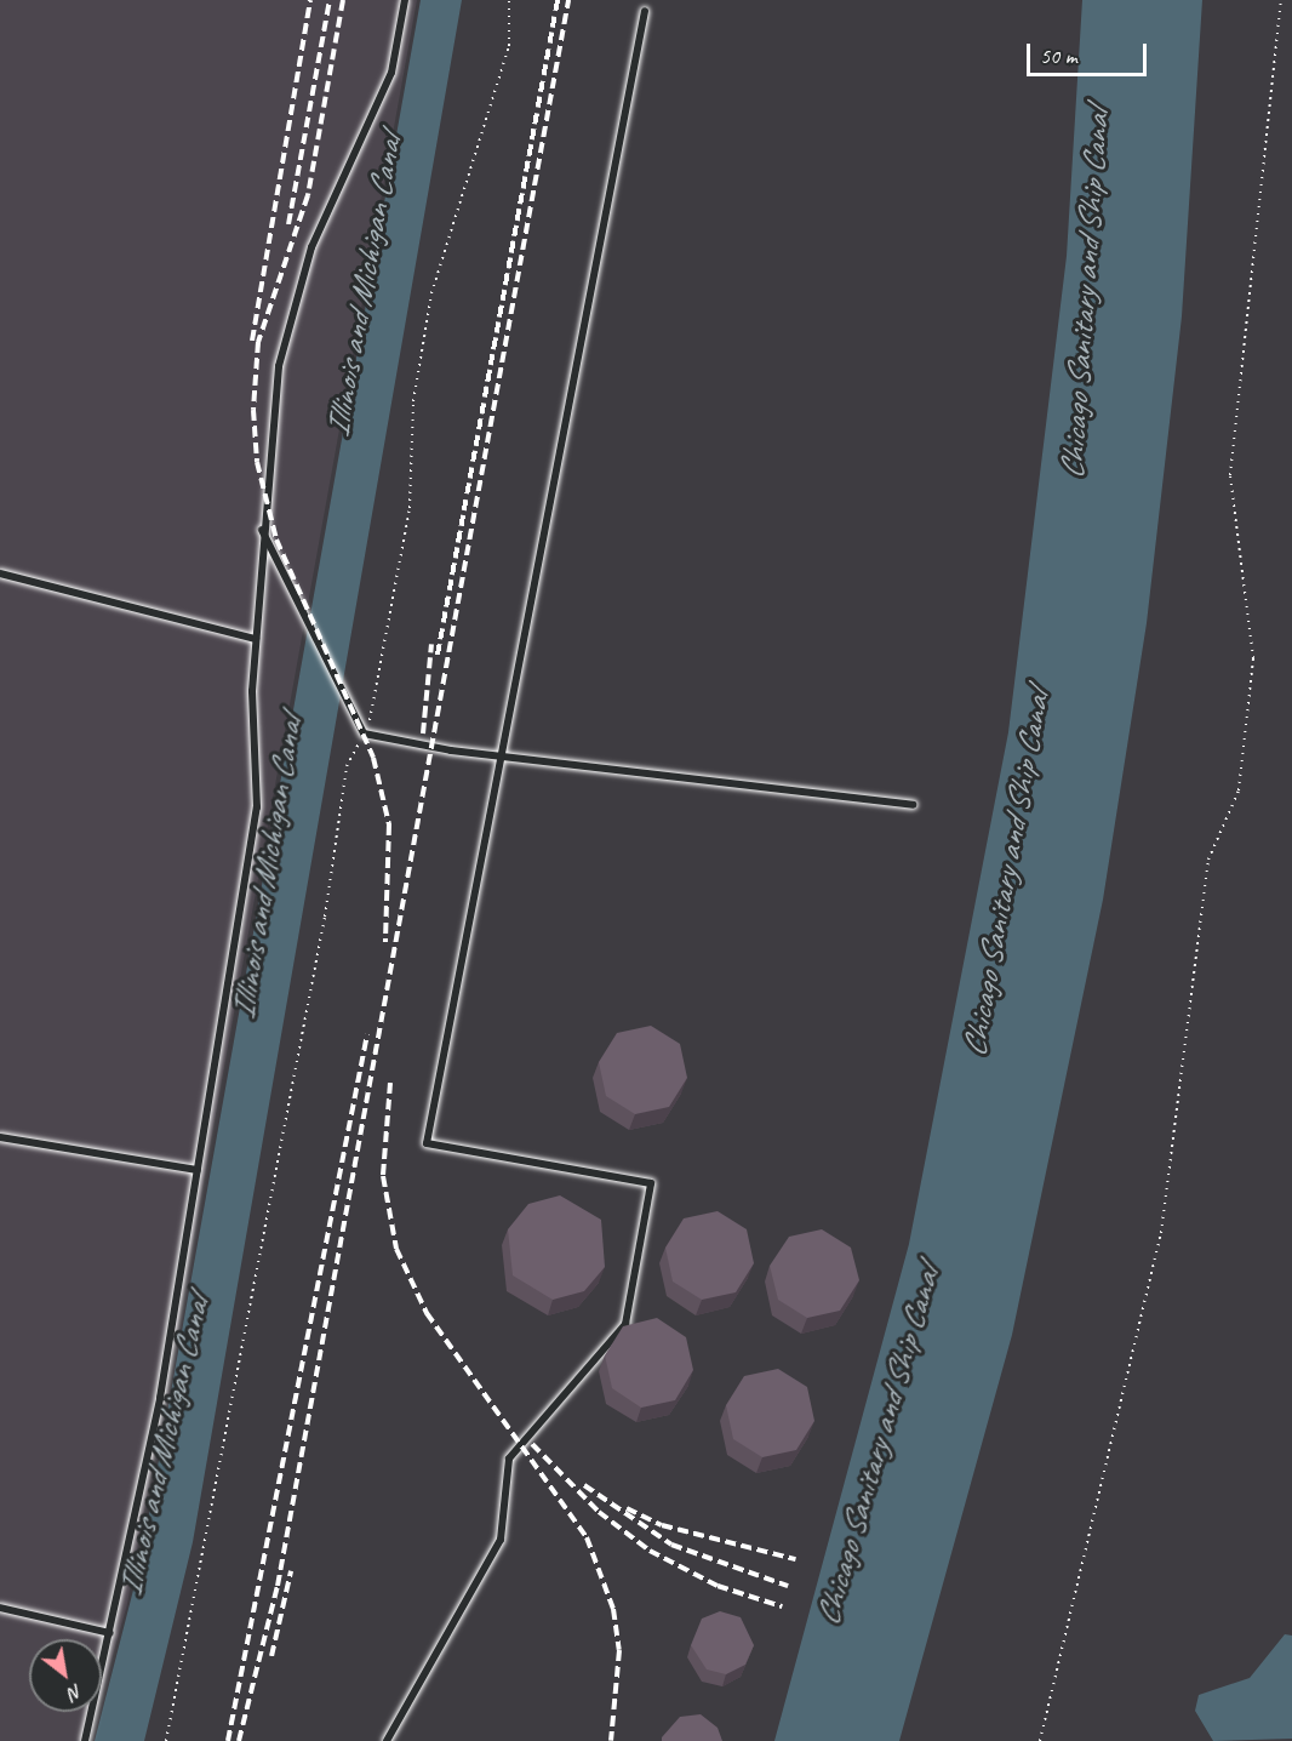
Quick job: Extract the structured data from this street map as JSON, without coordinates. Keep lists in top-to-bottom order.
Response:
{
  "water": ["Illinois and Michigan Canal", "Chicago Sanitary and Ship Canal"],
  "scale_bar": "50 m",
  "north": "bottom right"
}
